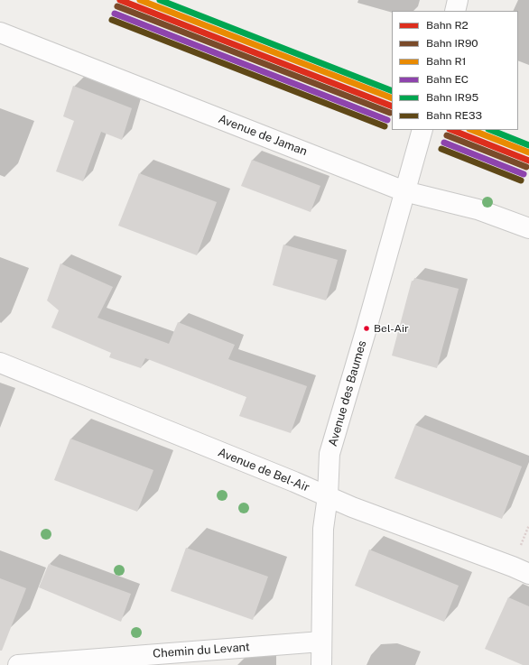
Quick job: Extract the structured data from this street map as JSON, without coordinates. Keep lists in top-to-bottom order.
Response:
{
  "streets": {
    "street": [
      "Avenue de Jaman",
      "Avenue des Baumes",
      "Avenue de Bel-Air",
      "Chemin du Levant"
    ]
  },
  "crossings": [
    ["Avenue de Jaman", "Avenue des Baumes"],
    ["Avenue des Baumes", "Avenue de Bel-Air"],
    ["Avenue des Baumes", "Chemin du Levant"]
  ],
  "places": ["Bel-Air"],
  "lines": [
    "rail line R2",
    "rail line R1",
    "rail line IR95",
    "rail line IR90",
    "rail line EC",
    "rail line RE33"
  ],
  "legend": [
    "Bahn R2",
    "Bahn IR90",
    "Bahn R1",
    "Bahn EC",
    "Bahn IR95",
    "Bahn RE33"
  ]
}
